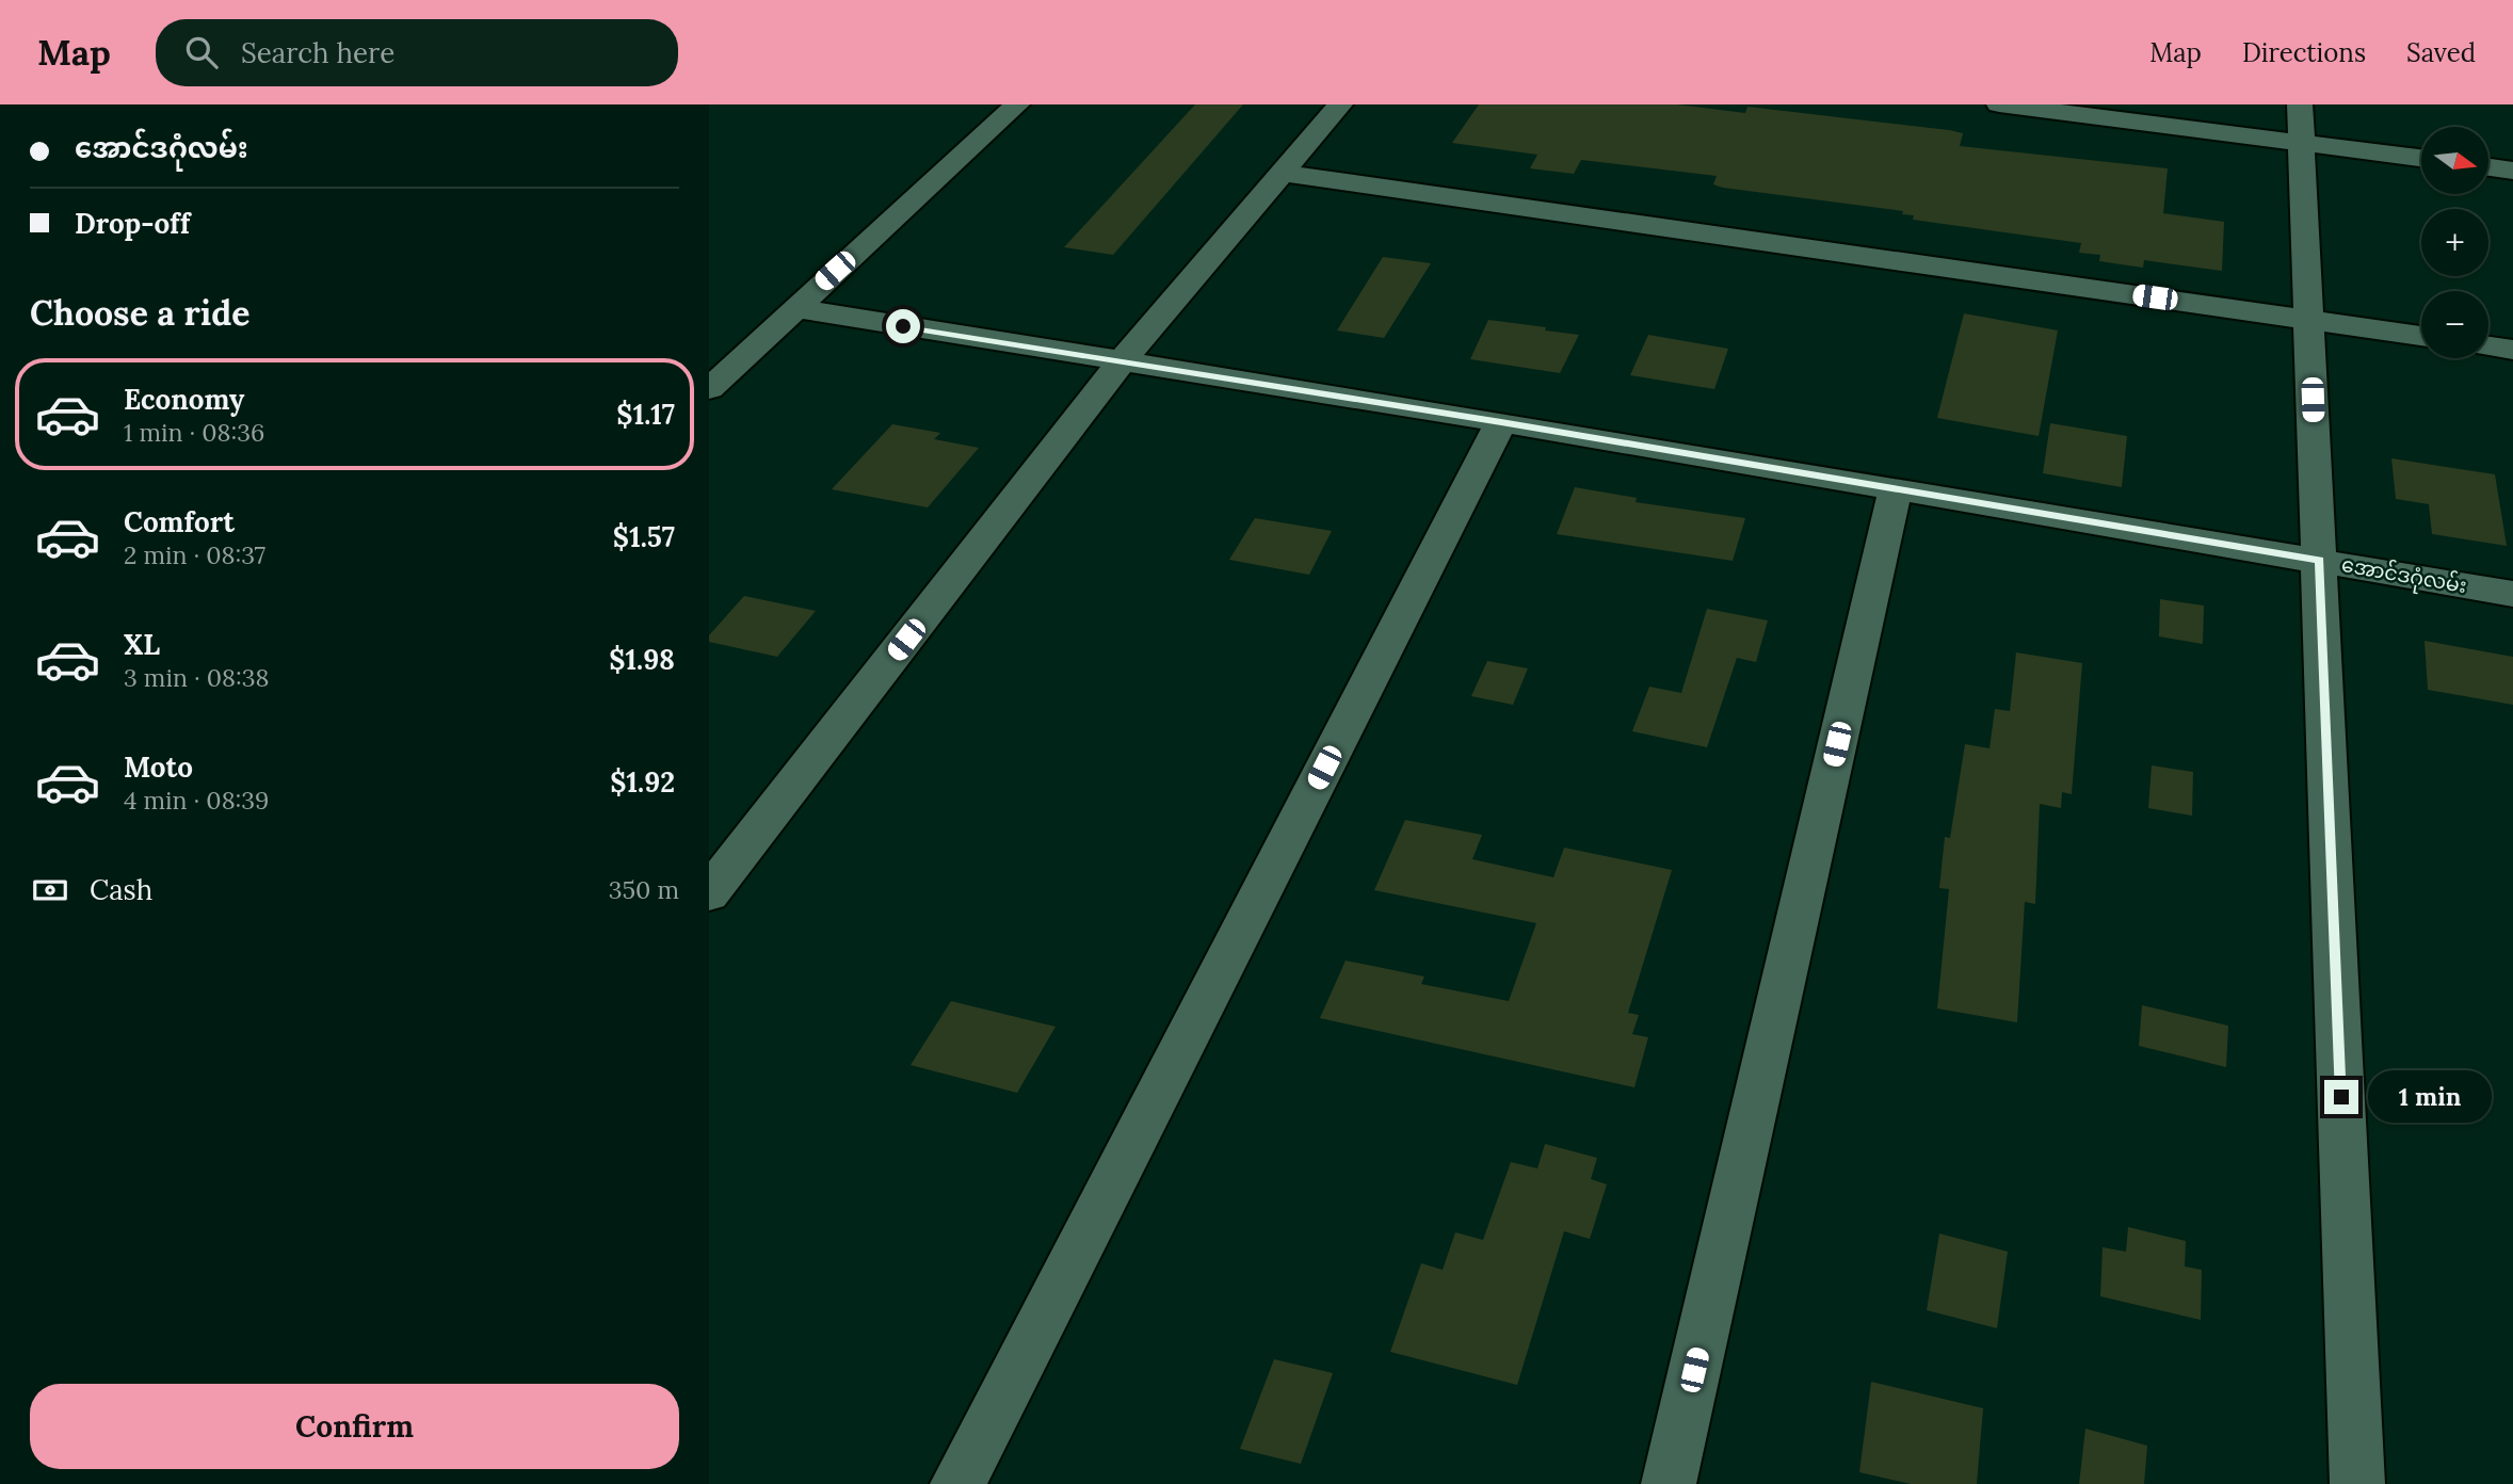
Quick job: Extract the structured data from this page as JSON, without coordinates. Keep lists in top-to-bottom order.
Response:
{
  "streets": {
    "street": ["အောင်ဒဂုံလမ်း"]
  },
  "north": "right",
  "page": {
    "header": "Map",
    "search": "Search here",
    "nav": ["Map", "Directions", "Saved"],
    "banner": ["အောင်ဒဂုံလမ်း", "Drop-off"],
    "map_buttons": ["+", "−"],
    "heading": "Choose a ride",
    "list": [
      {
        "name": "Economy",
        "note": "1 min · 08:36",
        "value": "$1.17"
      },
      {
        "name": "Comfort",
        "note": "2 min · 08:37",
        "value": "$1.57"
      },
      {
        "name": "XL",
        "note": "3 min · 08:38",
        "value": "$1.98"
      },
      {
        "name": "Moto",
        "note": "4 min · 08:39",
        "value": "$1.92"
      }
    ],
    "pay": ["Cash", "350 m"],
    "bubble": "1 min",
    "buttons": "Confirm"
  }
}
